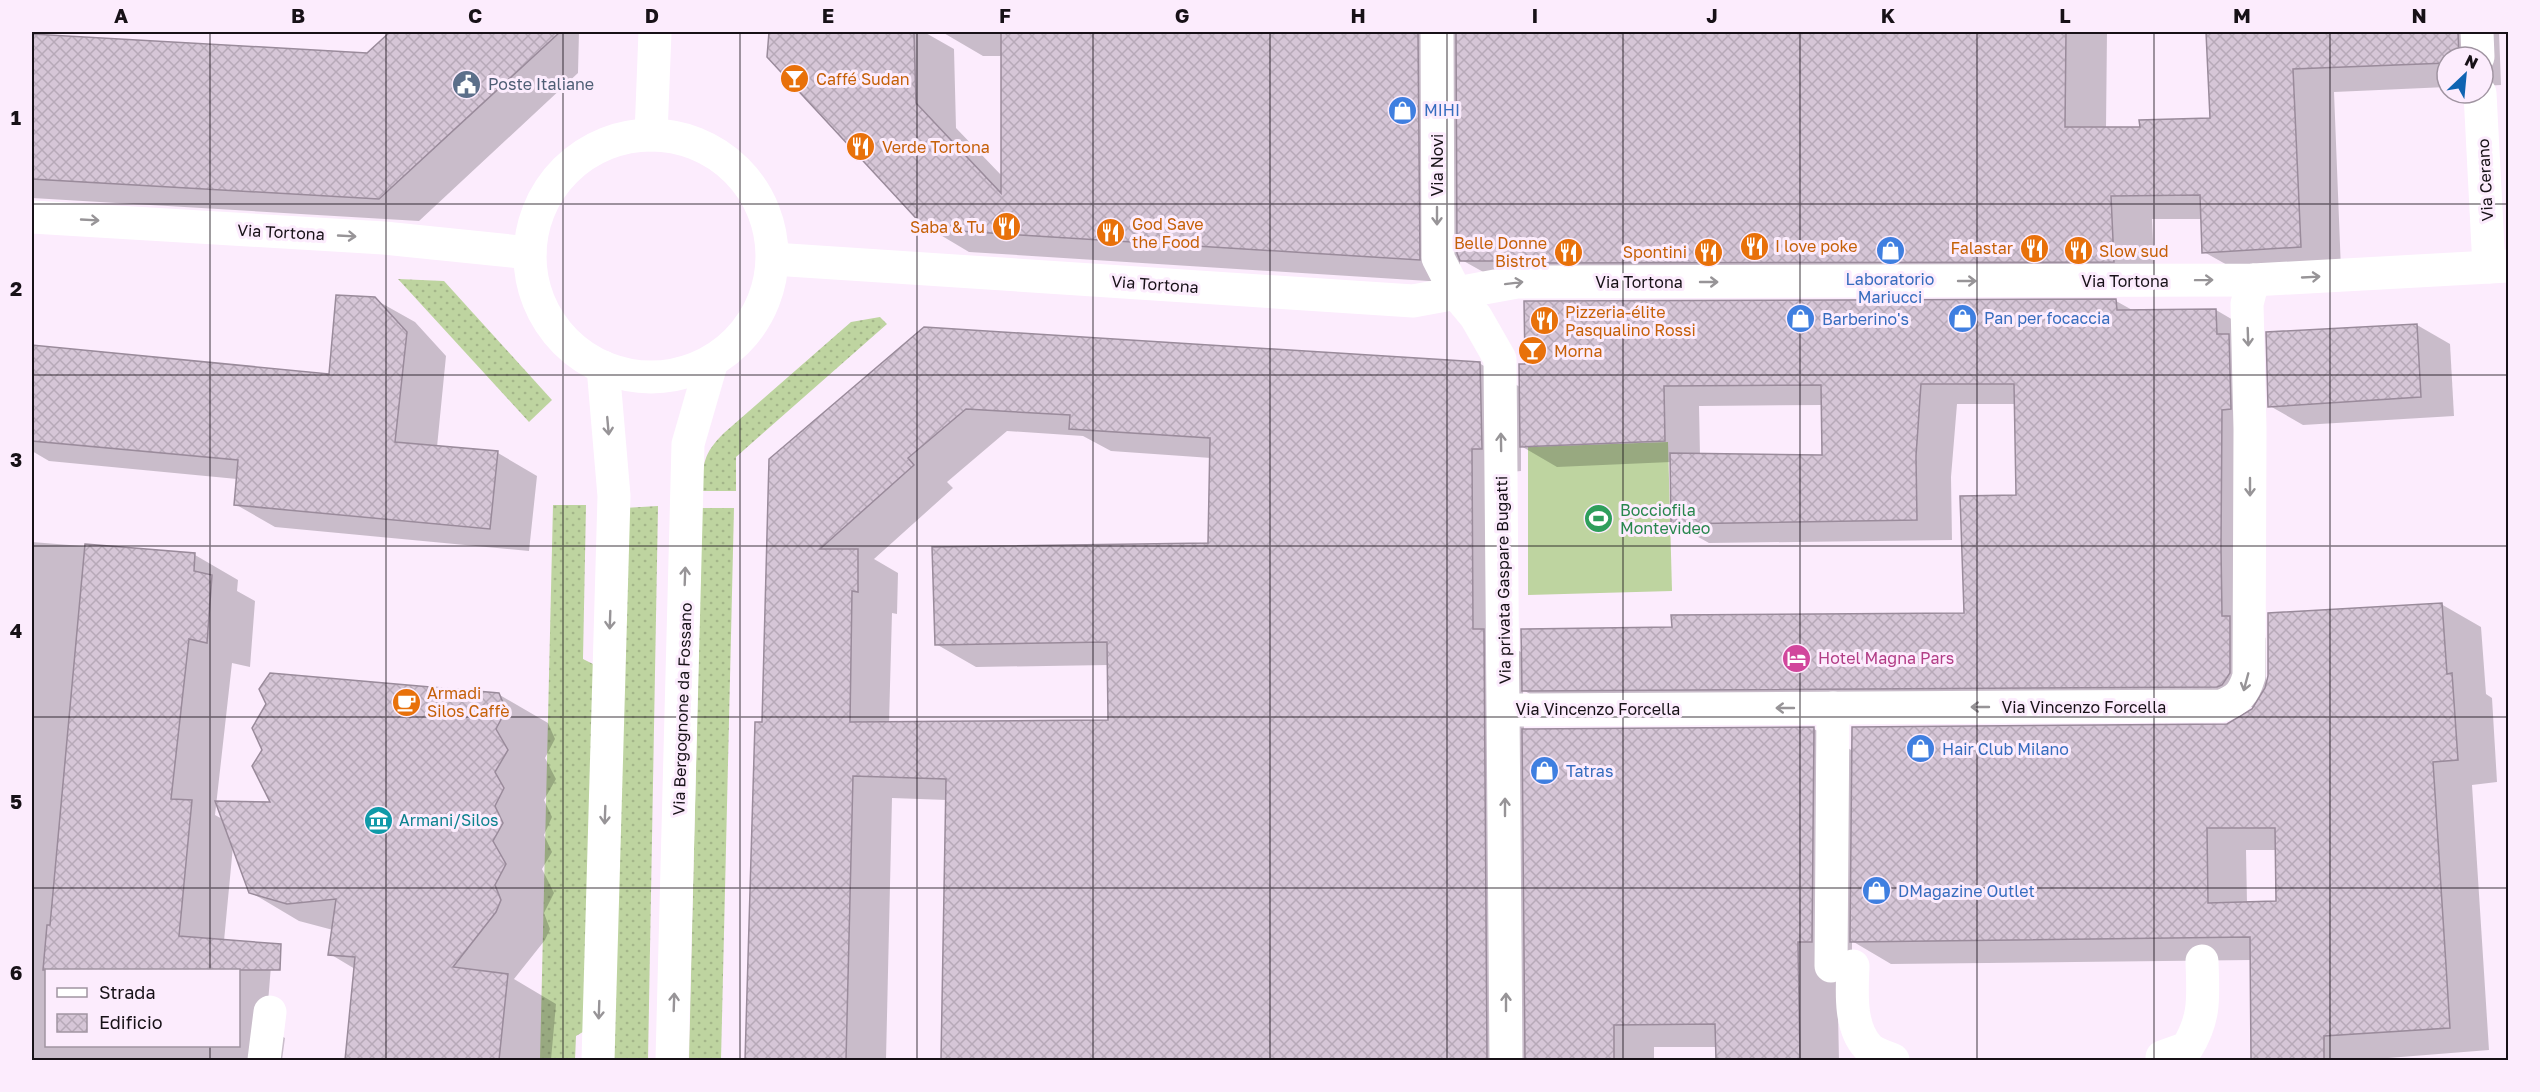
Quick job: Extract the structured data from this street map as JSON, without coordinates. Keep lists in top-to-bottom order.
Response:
{
  "streets": {
    "street": [
      "Via Novi",
      "Via Cerano",
      "Via Tortona",
      "Via privata Gaspare Bugatti",
      "Via Vincenzo Forcella",
      "Via Bergognone da Fossano"
    ]
  },
  "crossings": [
    ["Via Novi", "Via Tortona"],
    ["Via Novi", "Via privata Gaspare Bugatti"],
    ["Via Cerano", "Via Tortona"],
    ["Via Tortona", "Via privata Gaspare Bugatti"],
    ["Via Tortona", "Via Vincenzo Forcella"],
    ["Via privata Gaspare Bugatti", "Via Vincenzo Forcella"]
  ],
  "one_way": ["Via Novi", "Via Tortona", "Via privata Gaspare Bugatti"],
  "places": {
    "bar": ["Caffé Sudan", "Morna"],
    "public building": ["Poste Italiane"],
    "shop": [
      "MIHI",
      "Laboratorio Mariucci",
      "Pan per focaccia",
      "Barberino's",
      "Hair Club Milano",
      "Tatras",
      "DMagazine Outlet"
    ],
    "restaurant": [
      "Verde Tortona",
      "Saba & Tu",
      "God Save the Food",
      "I love poke",
      "Falastar",
      "Slow sud",
      "Belle Donne Bistrot",
      "Spontini",
      "Pizzeria-élite Pasqualino Rossi"
    ],
    "sports": ["Bocciofila Montevideo"],
    "hotel": ["Hotel Magna Pars"],
    "cafe": ["Armadi Silos Caffè"],
    "museum": ["Armani/Silos"]
  },
  "legend": ["Strada", "Edificio"],
  "north": "top right",
  "grid": {
    "columns": [
      "A",
      "B",
      "C",
      "D",
      "E",
      "F",
      "G",
      "H",
      "I",
      "J",
      "K",
      "L",
      "M",
      "N"
    ],
    "rows": [
      "1",
      "2",
      "3",
      "4",
      "5",
      "6"
    ]
  }
}
